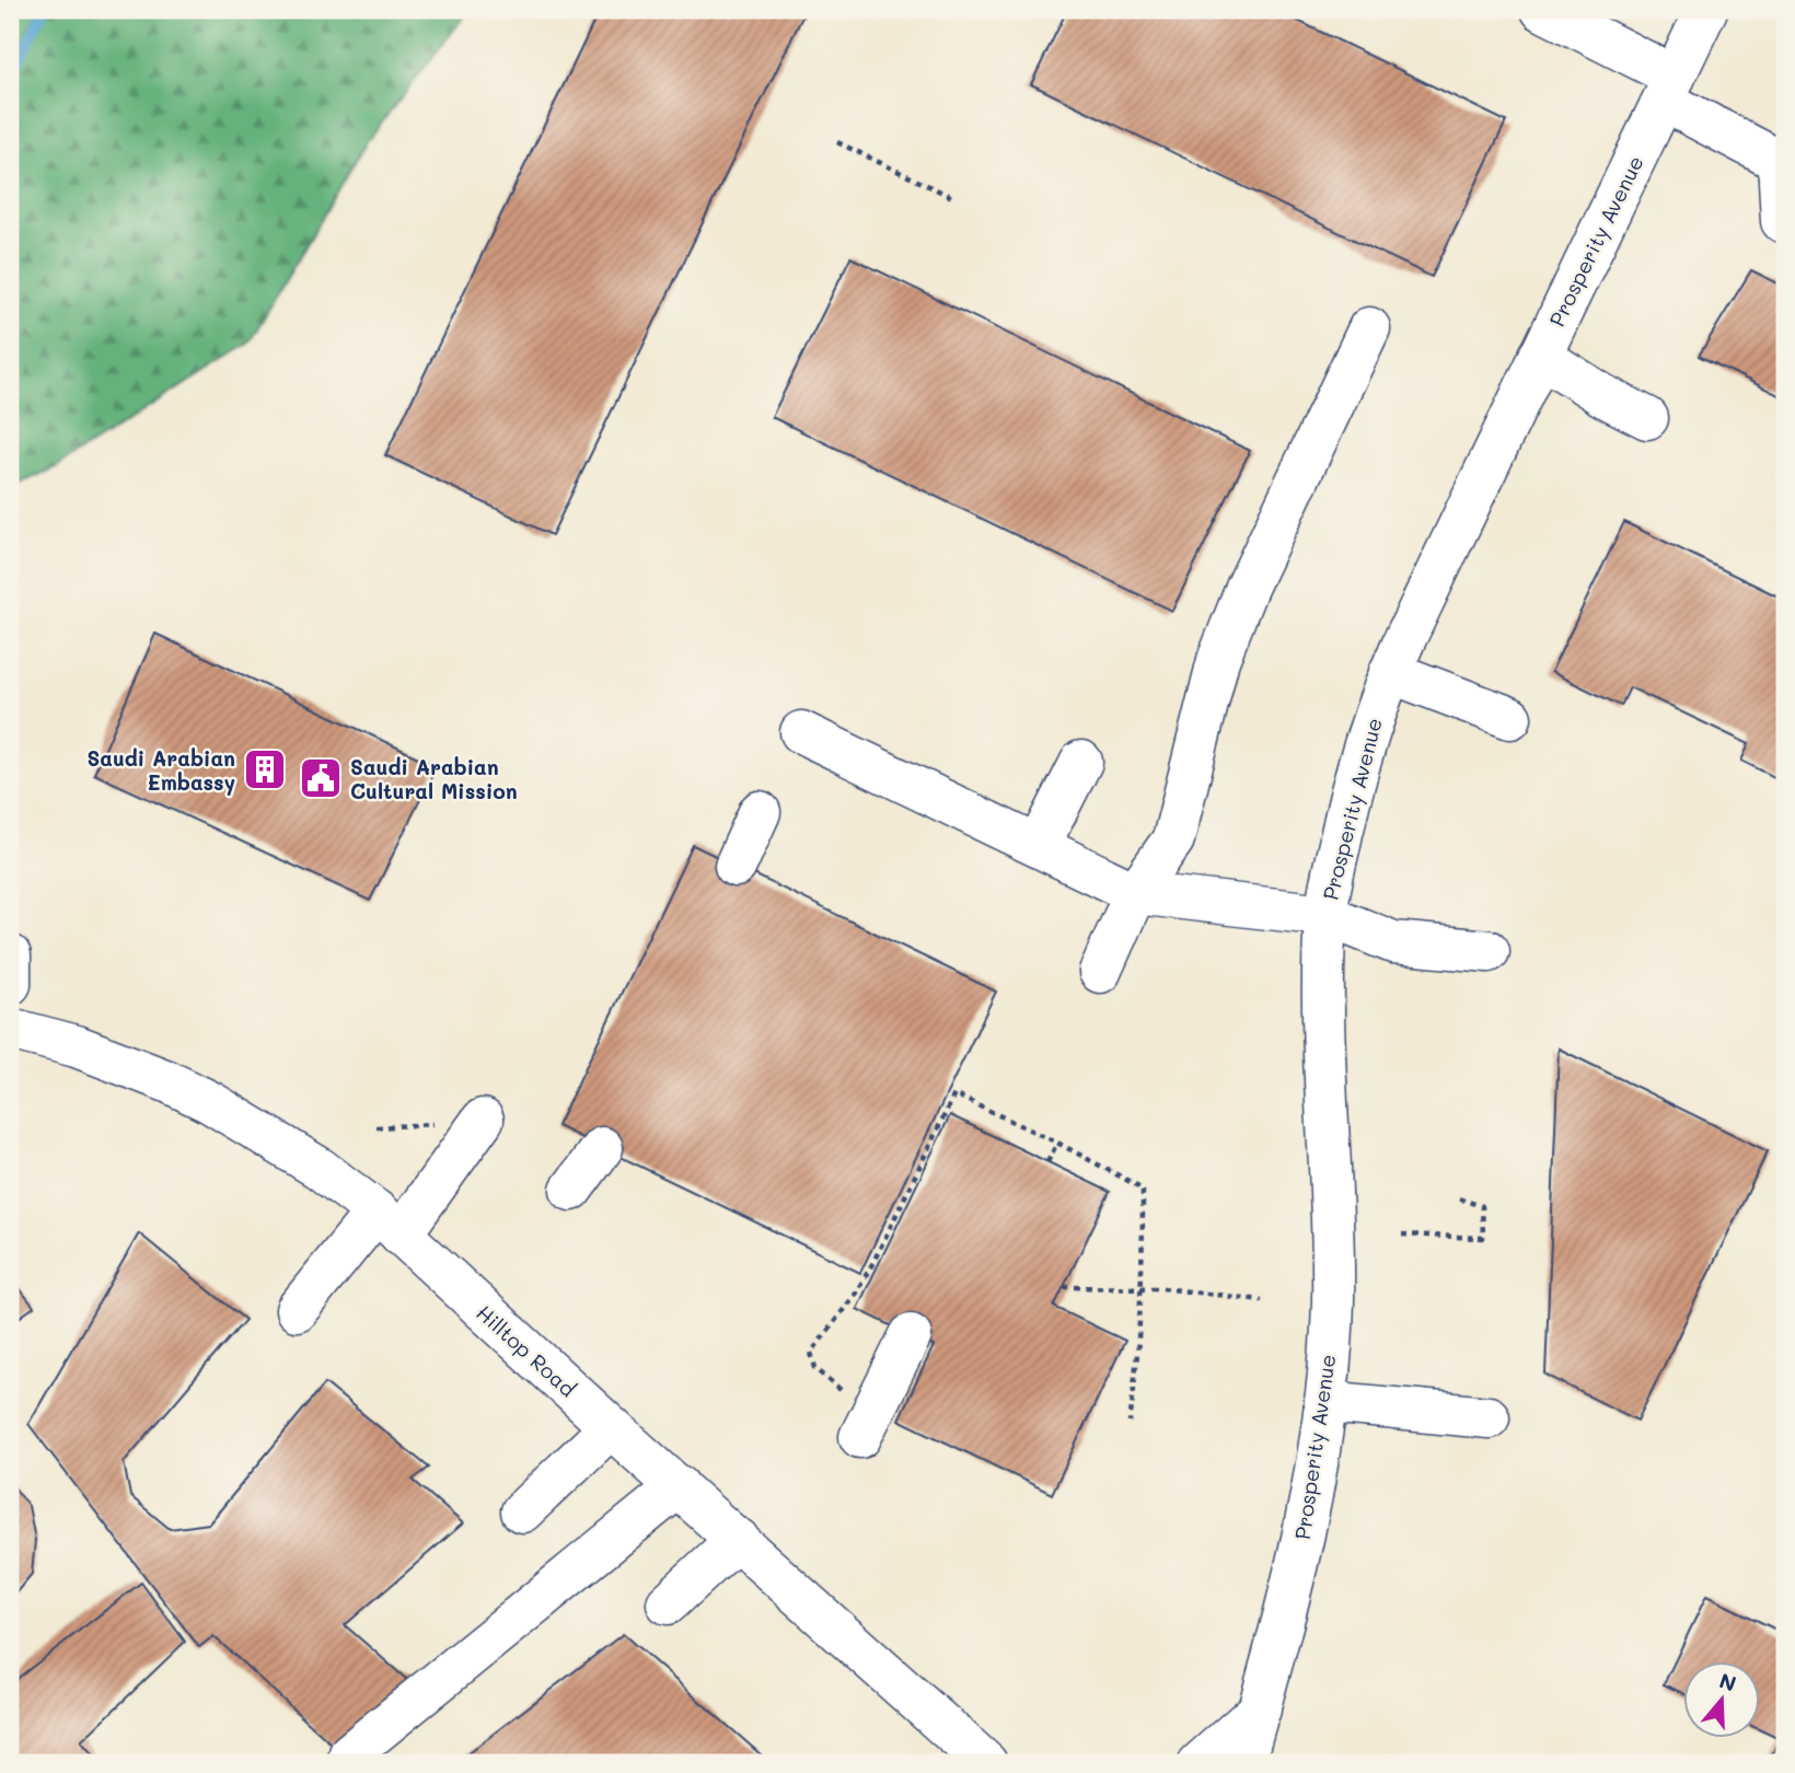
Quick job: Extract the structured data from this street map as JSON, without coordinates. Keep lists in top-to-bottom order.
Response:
{
  "streets": {
    "main road": ["Prosperity Avenue", "Hilltop Road"]
  },
  "places": {
    "building": ["Saudi Arabian Embassy"],
    "public building": ["Saudi Arabian Cultural Mission"]
  },
  "north": "top"
}
